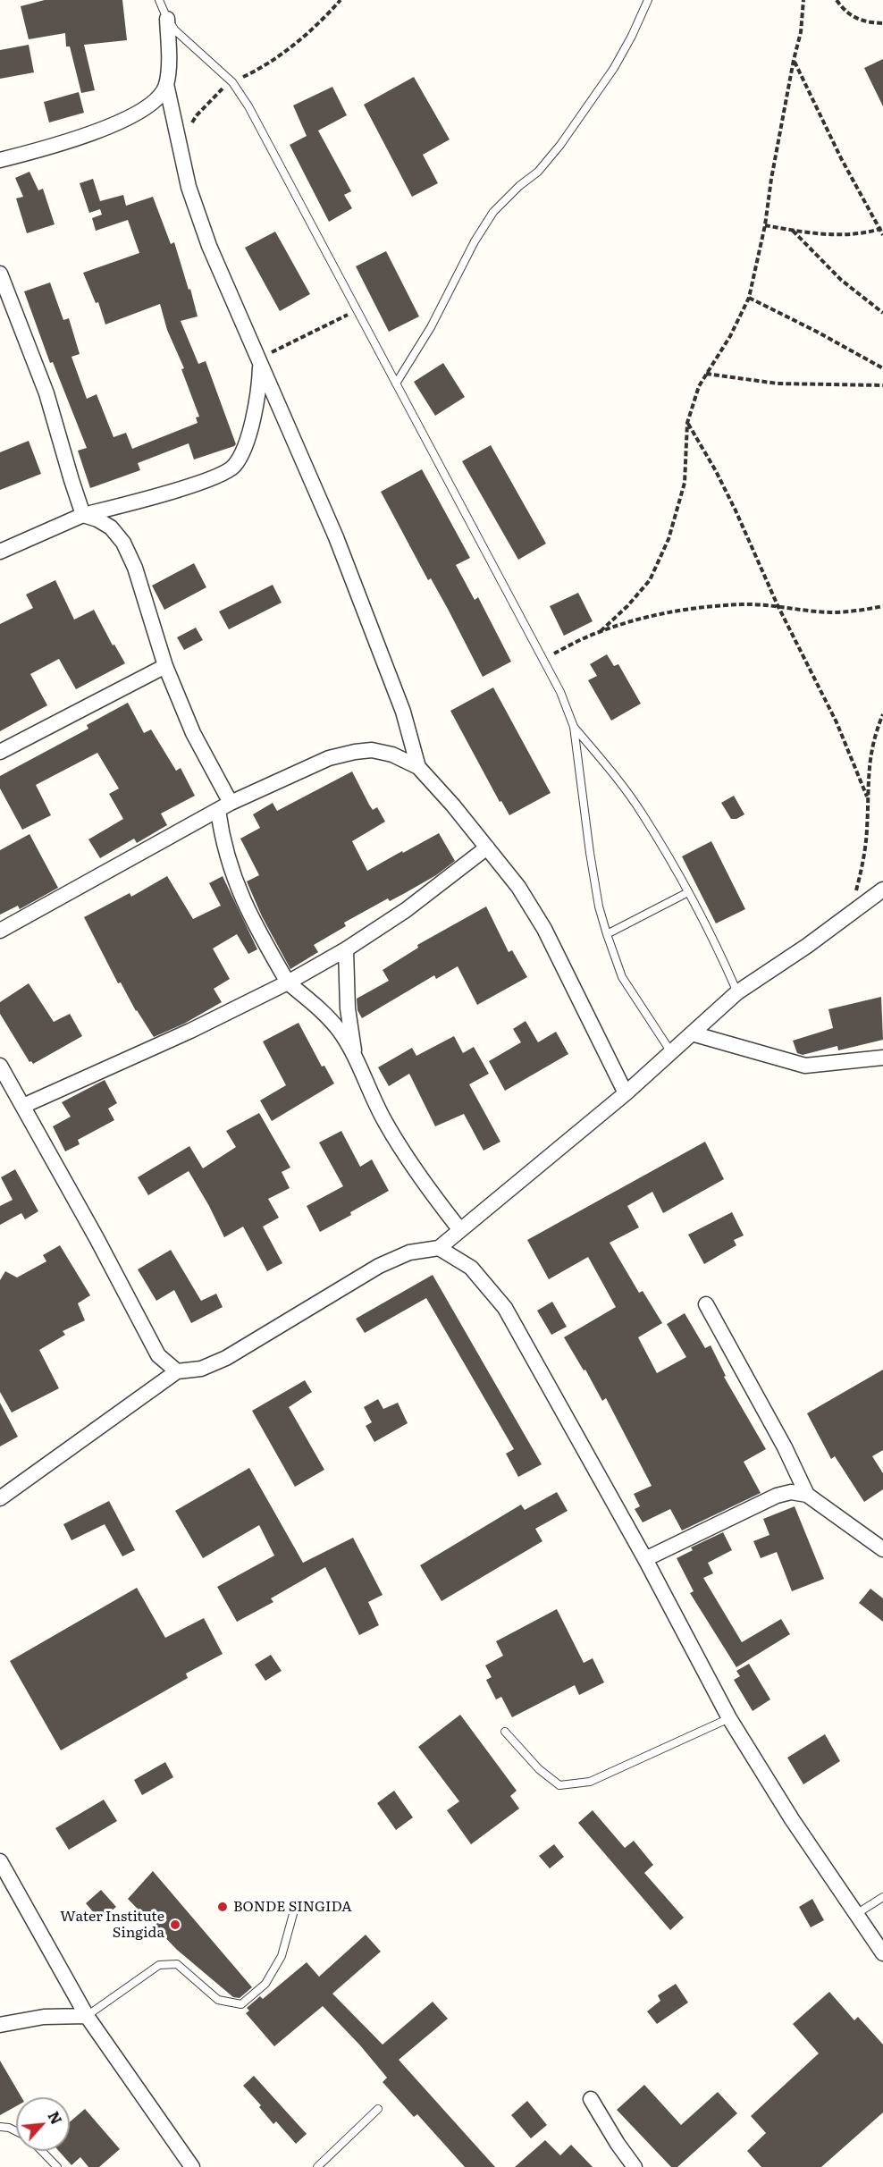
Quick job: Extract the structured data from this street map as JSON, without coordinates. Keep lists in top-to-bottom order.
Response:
{
  "places": ["BONDE SINGIDA", "Water Institute Singida"],
  "north": "top right"
}
